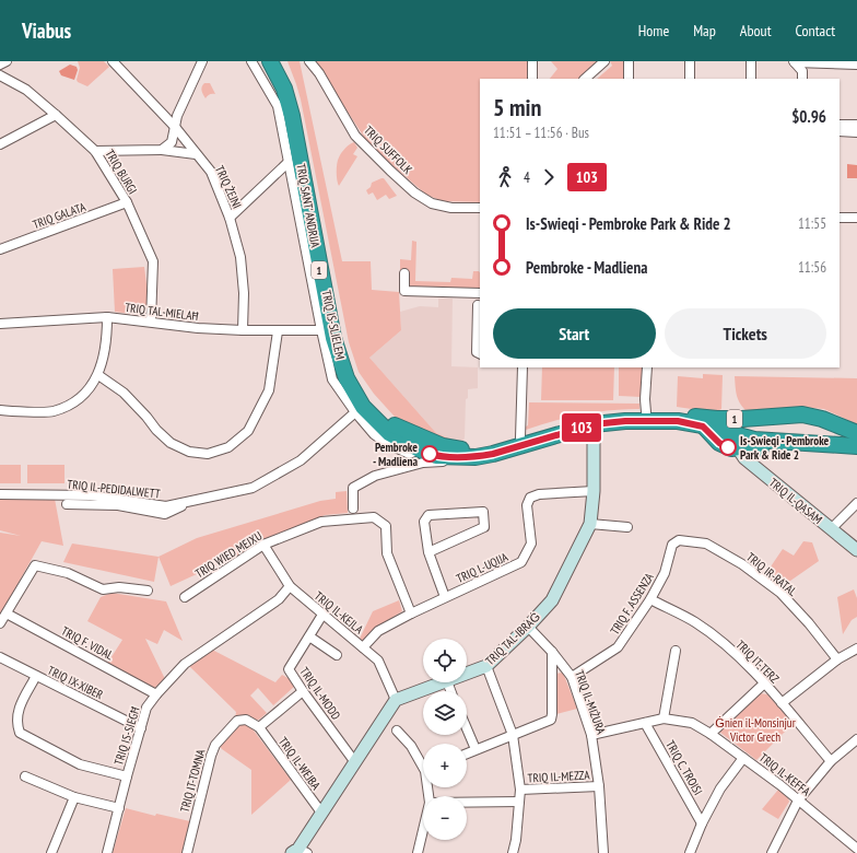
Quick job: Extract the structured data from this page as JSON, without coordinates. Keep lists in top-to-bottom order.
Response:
{
  "streets": {
    "highway": ["TRIQ SANT' ANDRIJA", "1"],
    "main road": ["TRIQ IL-QASAM", "TRIQ TAL-IBRAĠ"],
    "street": [
      "TRIQ SUFFOLK",
      "TRIQ BURGI",
      "TRIQ ŻEJNI",
      "TRIQ GALATA",
      "TRIQ TAL-MIELAĦ",
      "TRIQ IS-SLIELEM",
      "TRIQ IL-PEDIDALWETT",
      "TRIQ WIED MEJXU",
      "TRIQ L-UQIJA",
      "TRIQ IR-RATAL",
      "TRIQ F. ASSENZA",
      "TRIQ IL-KEJLA",
      "TRIQ F. VIDAL",
      "TRIQ IT-TERZ",
      "TRIQ IX-XIBER",
      "TRIQ IL-MODD",
      "TRIQ IL-MIŻURA",
      "TRIQ IS-SIEGĦ",
      "TRIQ IL-WEJBA",
      "TRIQ C. TROISI",
      "TRIQ IL-KEFFA",
      "TRIQ IL-MEZZA",
      "TRIQ IT-TOMNA"
    ]
  },
  "crossings": [
    ["TRIQ BURGI", "TRIQ GALATA"],
    ["TRIQ BURGI", "TRIQ TAL-MIELAĦ"],
    ["TRIQ ŻEJNI", "TRIQ TAL-MIELAĦ"],
    ["TRIQ SANT' ANDRIJA", "1"],
    ["TRIQ SANT' ANDRIJA", "TRIQ IS-SLIELEM"],
    ["TRIQ SANT' ANDRIJA", "TRIQ TAL-IBRAĠ"],
    ["TRIQ TAL-MIELAĦ", "TRIQ IS-SLIELEM"],
    ["TRIQ IS-SLIELEM", "TRIQ IL-PEDIDALWETT"],
    ["TRIQ WIED MEJXU", "TRIQ L-UQIJA"],
    ["TRIQ WIED MEJXU", "TRIQ IL-KEJLA"],
    ["TRIQ L-UQIJA", "TRIQ IL-KEJLA"],
    ["TRIQ L-UQIJA", "TRIQ TAL-IBRAĠ"],
    ["TRIQ IR-RATAL", "TRIQ F. ASSENZA"],
    ["TRIQ F. ASSENZA", "TRIQ IT-TERZ"],
    ["TRIQ F. ASSENZA", "TRIQ IL-MIŻURA"],
    ["TRIQ IL-KEJLA", "TRIQ TAL-IBRAĠ"],
    ["TRIQ IL-KEJLA", "TRIQ IL-MODD"],
    ["TRIQ IL-KEJLA", "TRIQ IS-SIEGĦ"],
    ["TRIQ TAL-IBRAĠ", "TRIQ IL-MIŻURA"],
    ["TRIQ F. VIDAL", "TRIQ IS-SIEGĦ"],
    ["TRIQ IX-XIBER", "TRIQ IS-SIEGĦ"],
    ["TRIQ IL-MIŻURA", "TRIQ IL-KEFFA"],
    ["TRIQ IL-MIŻURA", "TRIQ IL-MEZZA"],
    ["TRIQ IL-WEJBA", "TRIQ IT-TOMNA"],
    ["TRIQ C. TROISI", "TRIQ IL-KEFFA"]
  ],
  "parks": ["Ġnien il-Monsinjur Victor Grech"],
  "places": ["Is-Swieqi - Pembroke Park & Ride 2", "Pembroke - Madliena"],
  "lines": ["bus line 103"],
  "page": {
    "header": "Viabus",
    "nav": [
      "Home",
      "Map",
      "About",
      "Contact"
    ],
    "on_map": "103",
    "heading": ["5 min", "11:51 – 11:56 · Bus", "$0.96"],
    "legs": ["4", "103"],
    "list": [
      {
        "name": "Is-Swieqi - Pembroke Park & Ride 2",
        "value": "11:55"
      },
      {
        "name": "Pembroke - Madliena",
        "value": "11:56"
      }
    ],
    "buttons": ["Start", "Tickets"],
    "map_buttons": ["+", "−"]
  }
}
